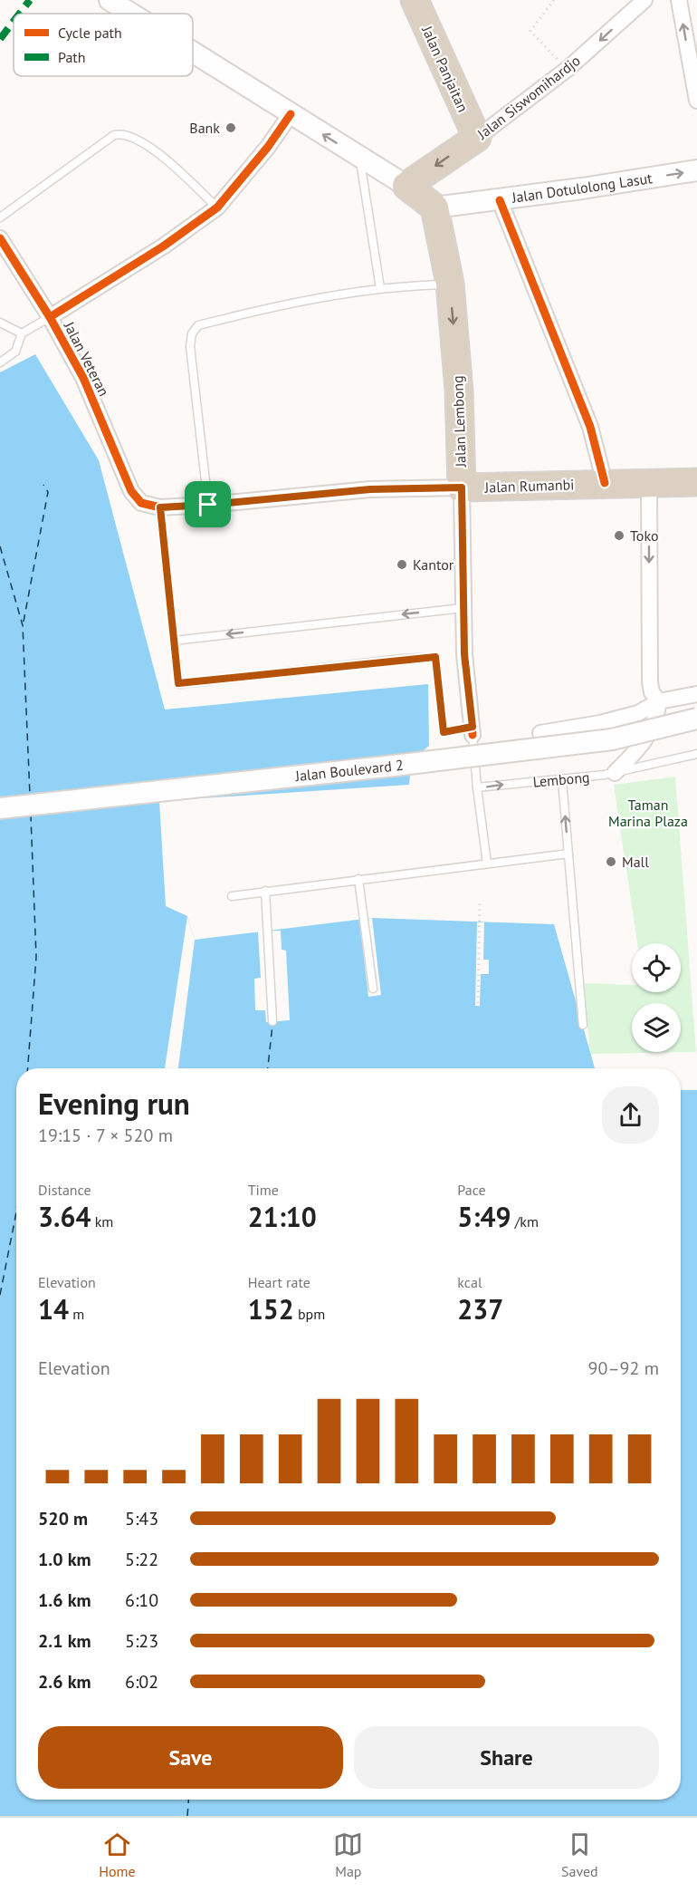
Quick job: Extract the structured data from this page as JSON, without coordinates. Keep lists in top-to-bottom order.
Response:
{
  "streets": {
    "highway": [
      "Jalan Panjaitan",
      "Jalan Siswomihardjo",
      "Jalan Lembong",
      "Jalan Rumanbi"
    ],
    "main road": ["Jalan Dotulolong Lasut", "Jalan Boulevard 2"],
    "street": ["Jalan Veteran"],
    "lane": ["Lembong"]
  },
  "crossings": [
    ["Jalan Panjaitan", "Jalan Siswomihardjo"],
    ["Jalan Dotulolong Lasut", "Jalan Lembong"],
    ["Jalan Veteran", "Jalan Rumanbi"],
    ["Jalan Lembong", "Jalan Rumanbi"]
  ],
  "one_way": [
    "Jalan Siswomihardjo",
    "Jalan Dotulolong Lasut",
    "Jalan Lembong",
    "Lembong"
  ],
  "parks": ["Taman Marina Plaza"],
  "places": [
    "Bank",
    "Toko",
    "Kantor",
    "Mall"
  ],
  "legend": ["Cycle path", "Path"],
  "page": {
    "heading": ["Evening run", "19:15 · 7 × 520 m"],
    "stats": [
      ["Distance", "3.64 km"],
      ["Time", "21:10"],
      ["Pace", "5:49 /km"],
      ["Elevation", "14 m"],
      ["Heart rate", "152 bpm"],
      ["kcal", "237"]
    ],
    "chart": ["Elevation", "90–92 m"],
    "list": [
      {
        "name": "520 m",
        "note": "5:43"
      },
      {
        "name": "1.0 km",
        "note": "5:22"
      },
      {
        "name": "1.6 km",
        "note": "6:10"
      },
      {
        "name": "2.1 km",
        "note": "5:23"
      },
      {
        "name": "2.6 km",
        "note": "6:02"
      }
    ],
    "buttons": ["Save", "Share"],
    "tabs": ["Home", "Map", "Saved"]
  }
}
